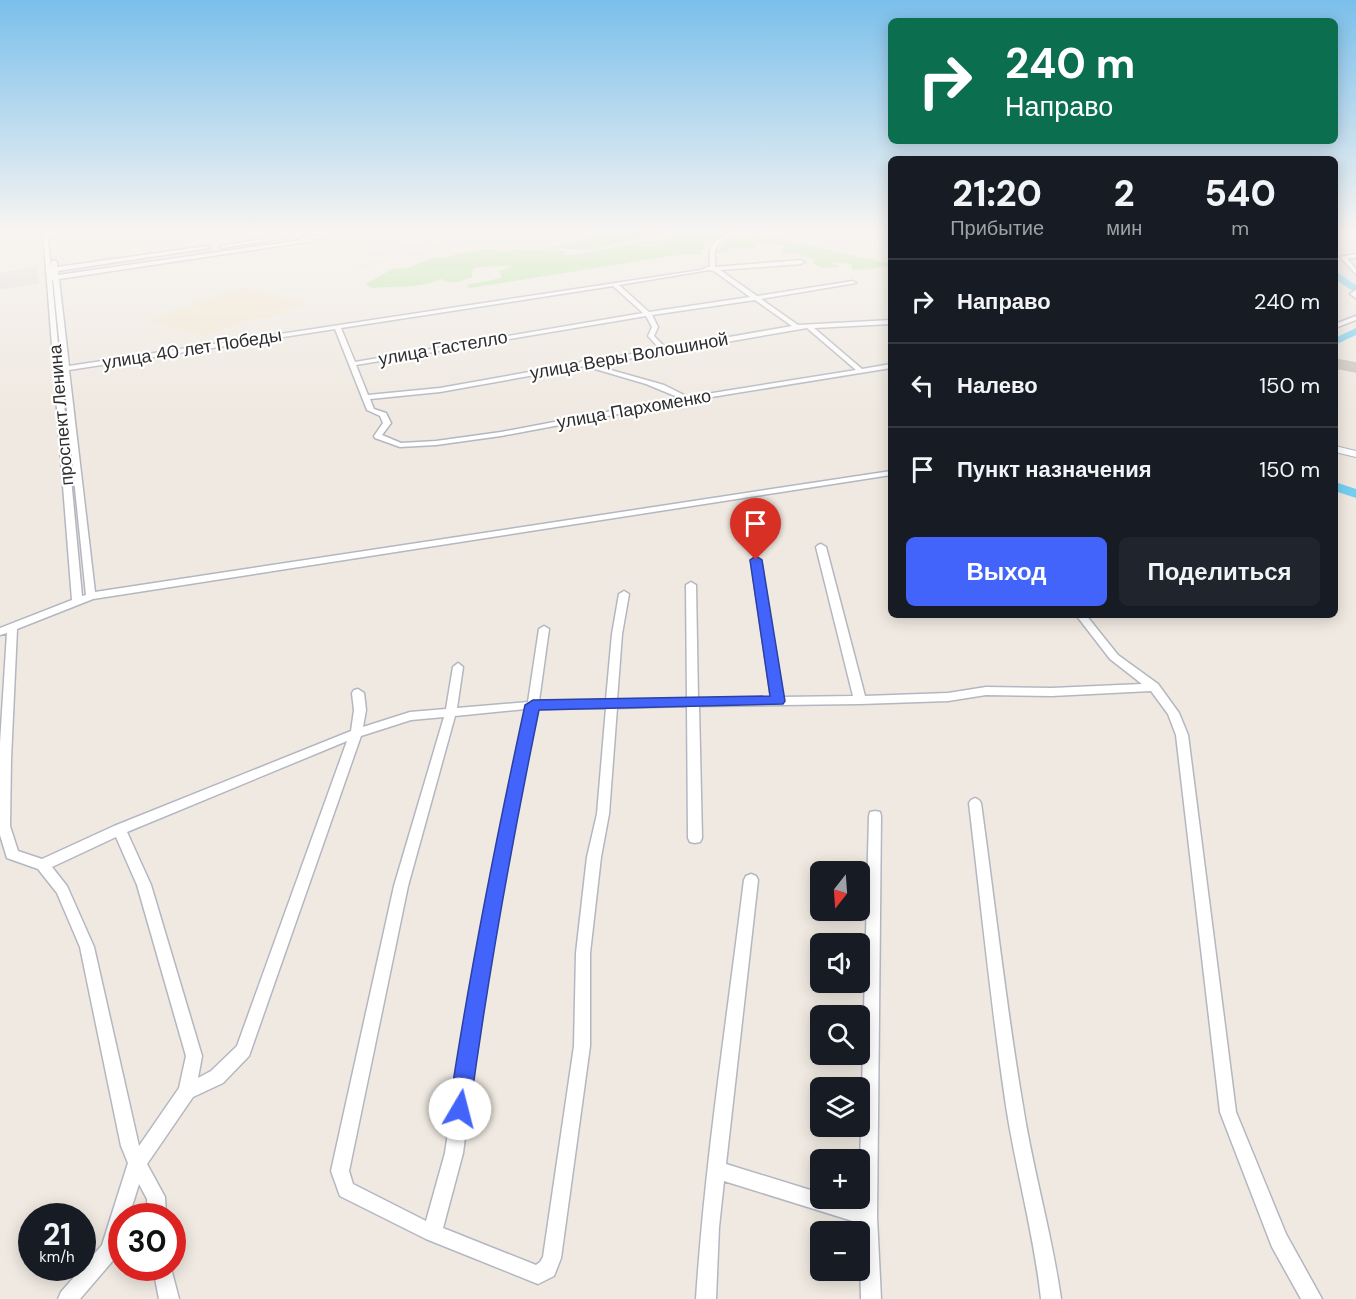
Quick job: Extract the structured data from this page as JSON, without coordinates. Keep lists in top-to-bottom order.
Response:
{
  "streets": {
    "street": [
      "улица Гастелло",
      "улица 40 лет Победы",
      "улица Веры Волошиной",
      "улица Пархоменко",
      "проспект Ленина"
    ]
  },
  "crossings": [
    ["улица 40 лет Победы", "проспект Ленина"],
    ["улица Веры Волошиной", "улица Пархоменко"]
  ],
  "north": "bottom",
  "page": {
    "turn": ["240 m", "Направо"],
    "eta": [
      "21:20",
      "Прибытие",
      "2",
      "мин",
      "540",
      "m"
    ],
    "list": [
      {
        "name": "Направо",
        "value": "240 m"
      },
      {
        "name": "Налево",
        "value": "150 m"
      },
      {
        "name": "Пункт назначения",
        "value": "150 m"
      }
    ],
    "buttons": ["Выход", "Поделиться"],
    "map_buttons": ["+", "−"],
    "speed": "21 km/h",
    "limit": "30"
  }
}
